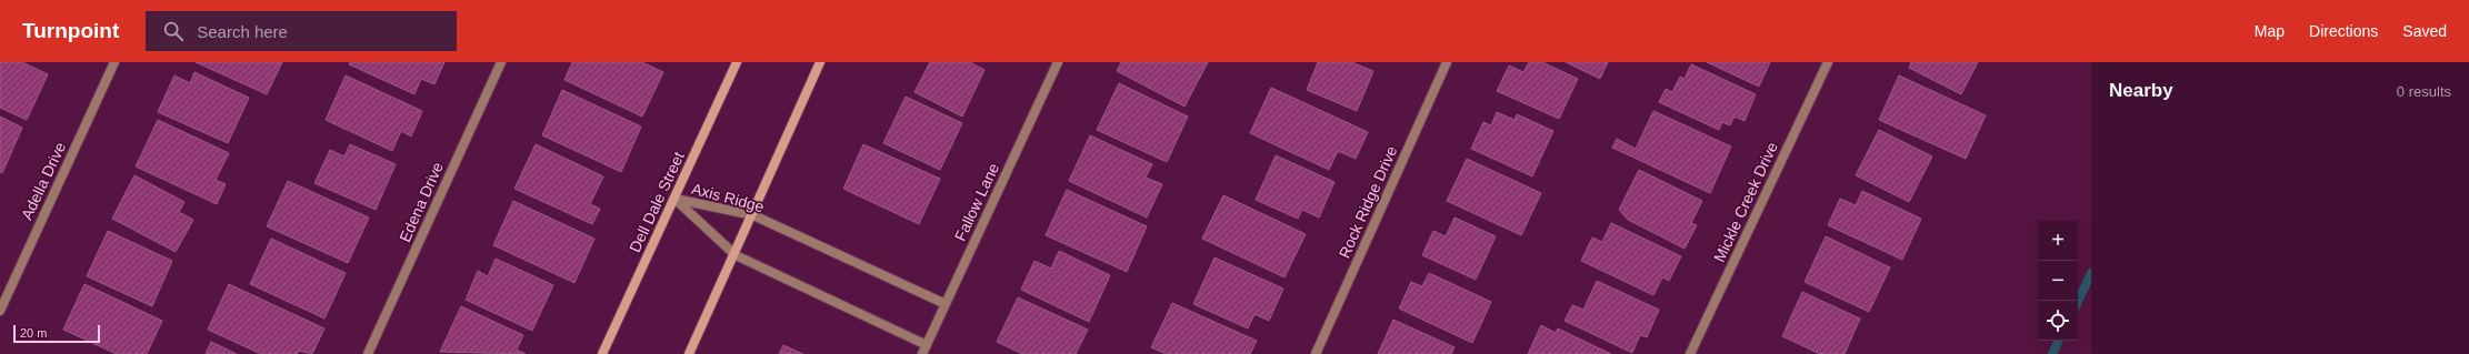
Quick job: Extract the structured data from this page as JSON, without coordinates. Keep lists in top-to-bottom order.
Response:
{
  "streets": {
    "main road": ["Dell Dale Street"],
    "street": [
      "Adella Drive",
      "Axis Ridge",
      "Edena Drive",
      "Fallow Lane",
      "Rock Ridge Drive",
      "Mickle Creek Drive"
    ]
  },
  "crossings": [
    ["Axis Ridge", "Dell Dale Street"],
    ["Axis Ridge", "Fallow Lane"]
  ],
  "scale_bar": "20 m",
  "page": {
    "header": "Turnpoint",
    "search": "Search here",
    "nav": ["Map", "Directions", "Saved"],
    "heading": ["Nearby", "0 results"],
    "map_buttons": ["+", "−"],
    "scale": "20 m"
  }
}
